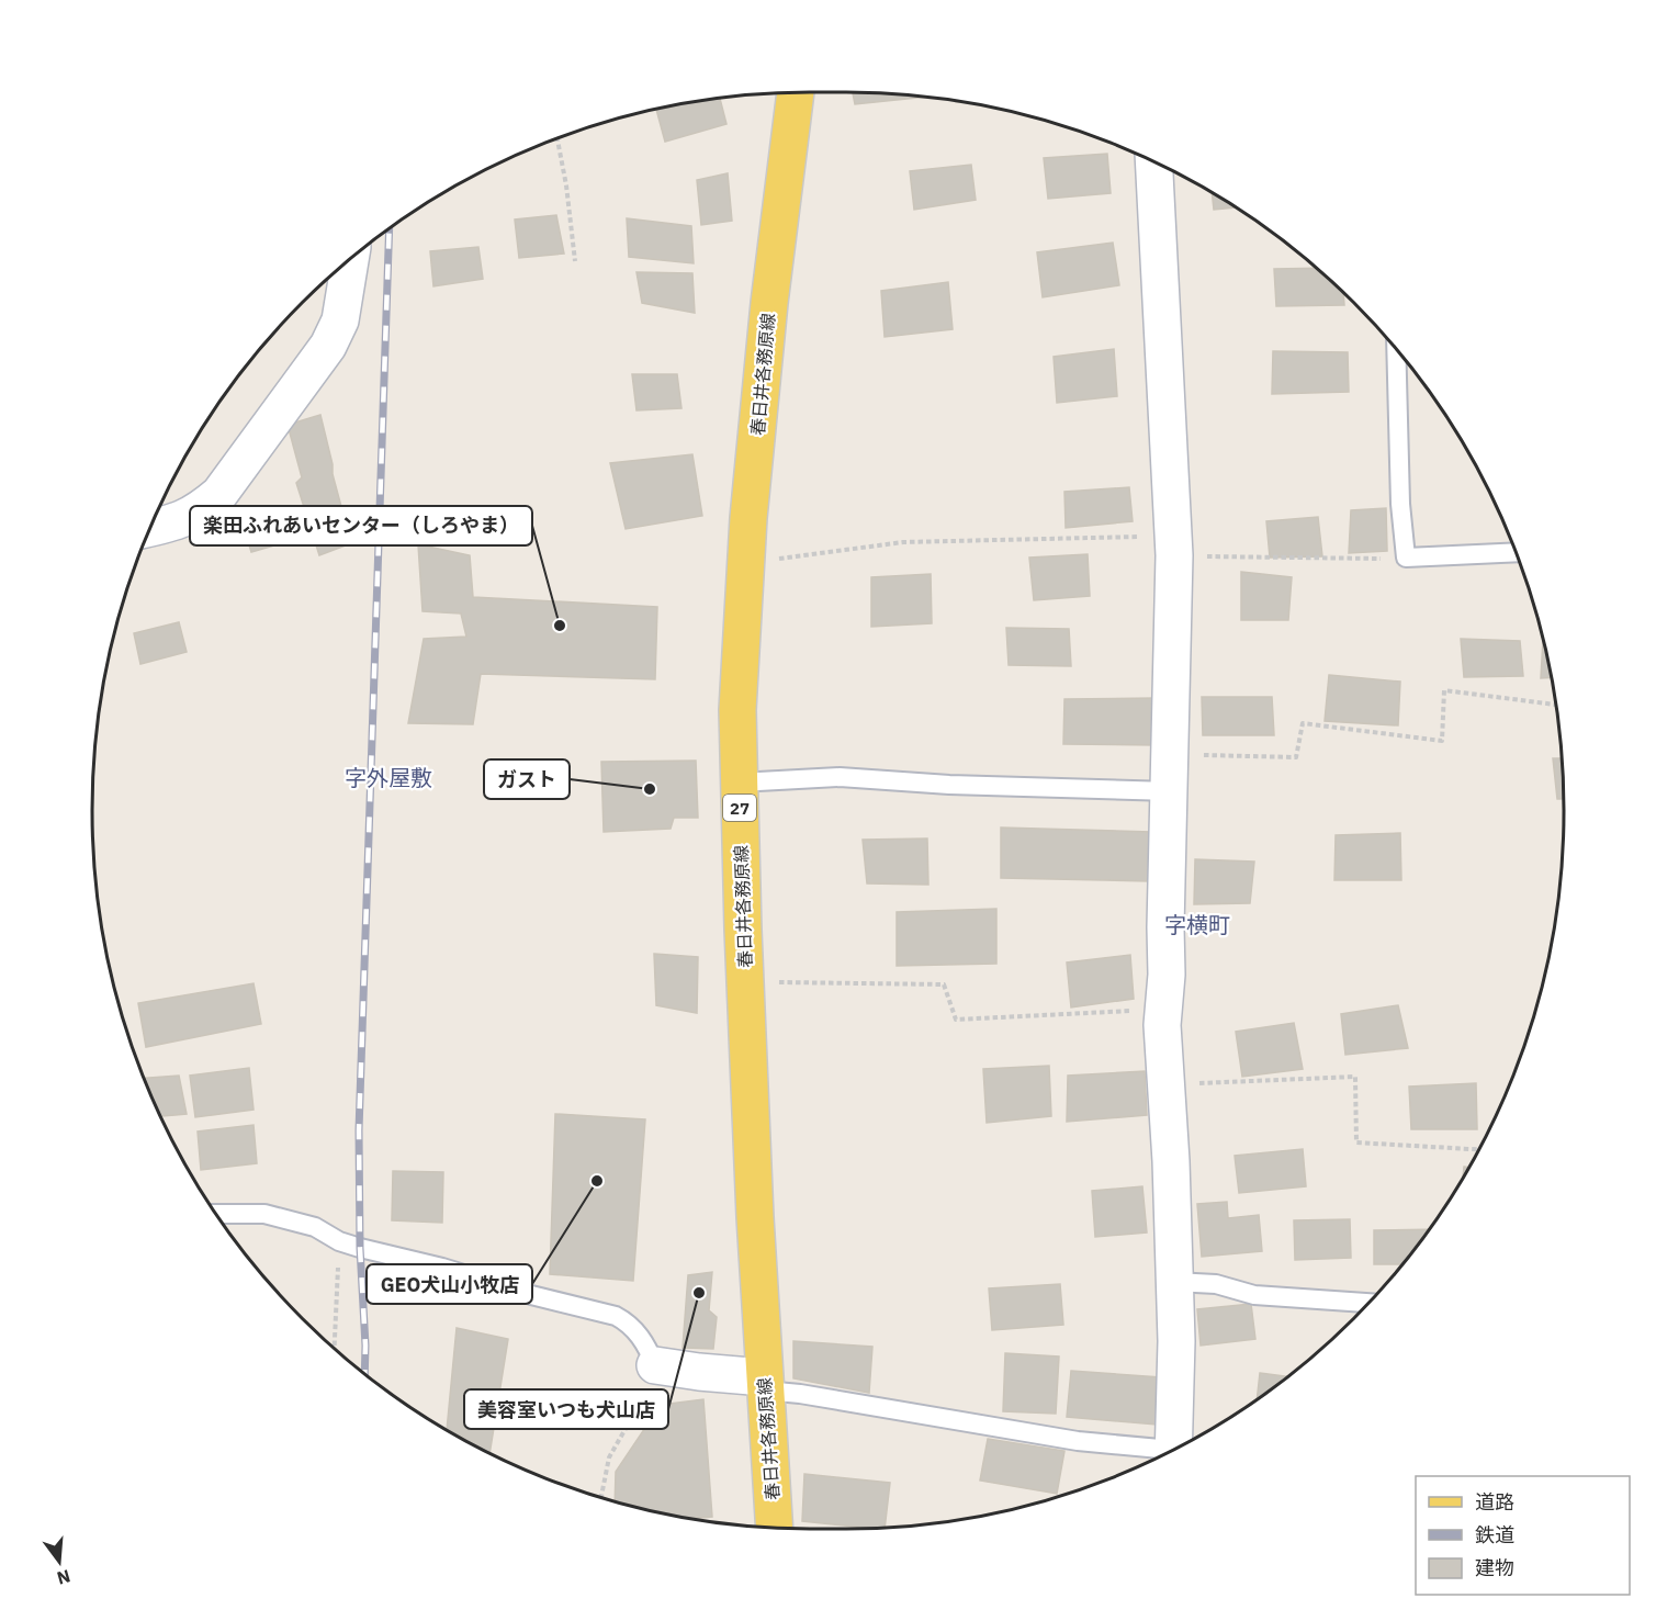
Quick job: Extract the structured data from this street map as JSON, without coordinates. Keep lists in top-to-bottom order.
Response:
{
  "streets": {
    "main road": ["春日井各務原線", "27"]
  },
  "districts": ["字外屋敷", "字横町"],
  "places": [
    "楽田ふれあいセンター（しろやま）",
    "ガスト",
    "GEO犬山小牧店",
    "美容室いつも犬山店"
  ],
  "legend": ["道路", "鉄道", "建物"],
  "north": "bottom"
}
